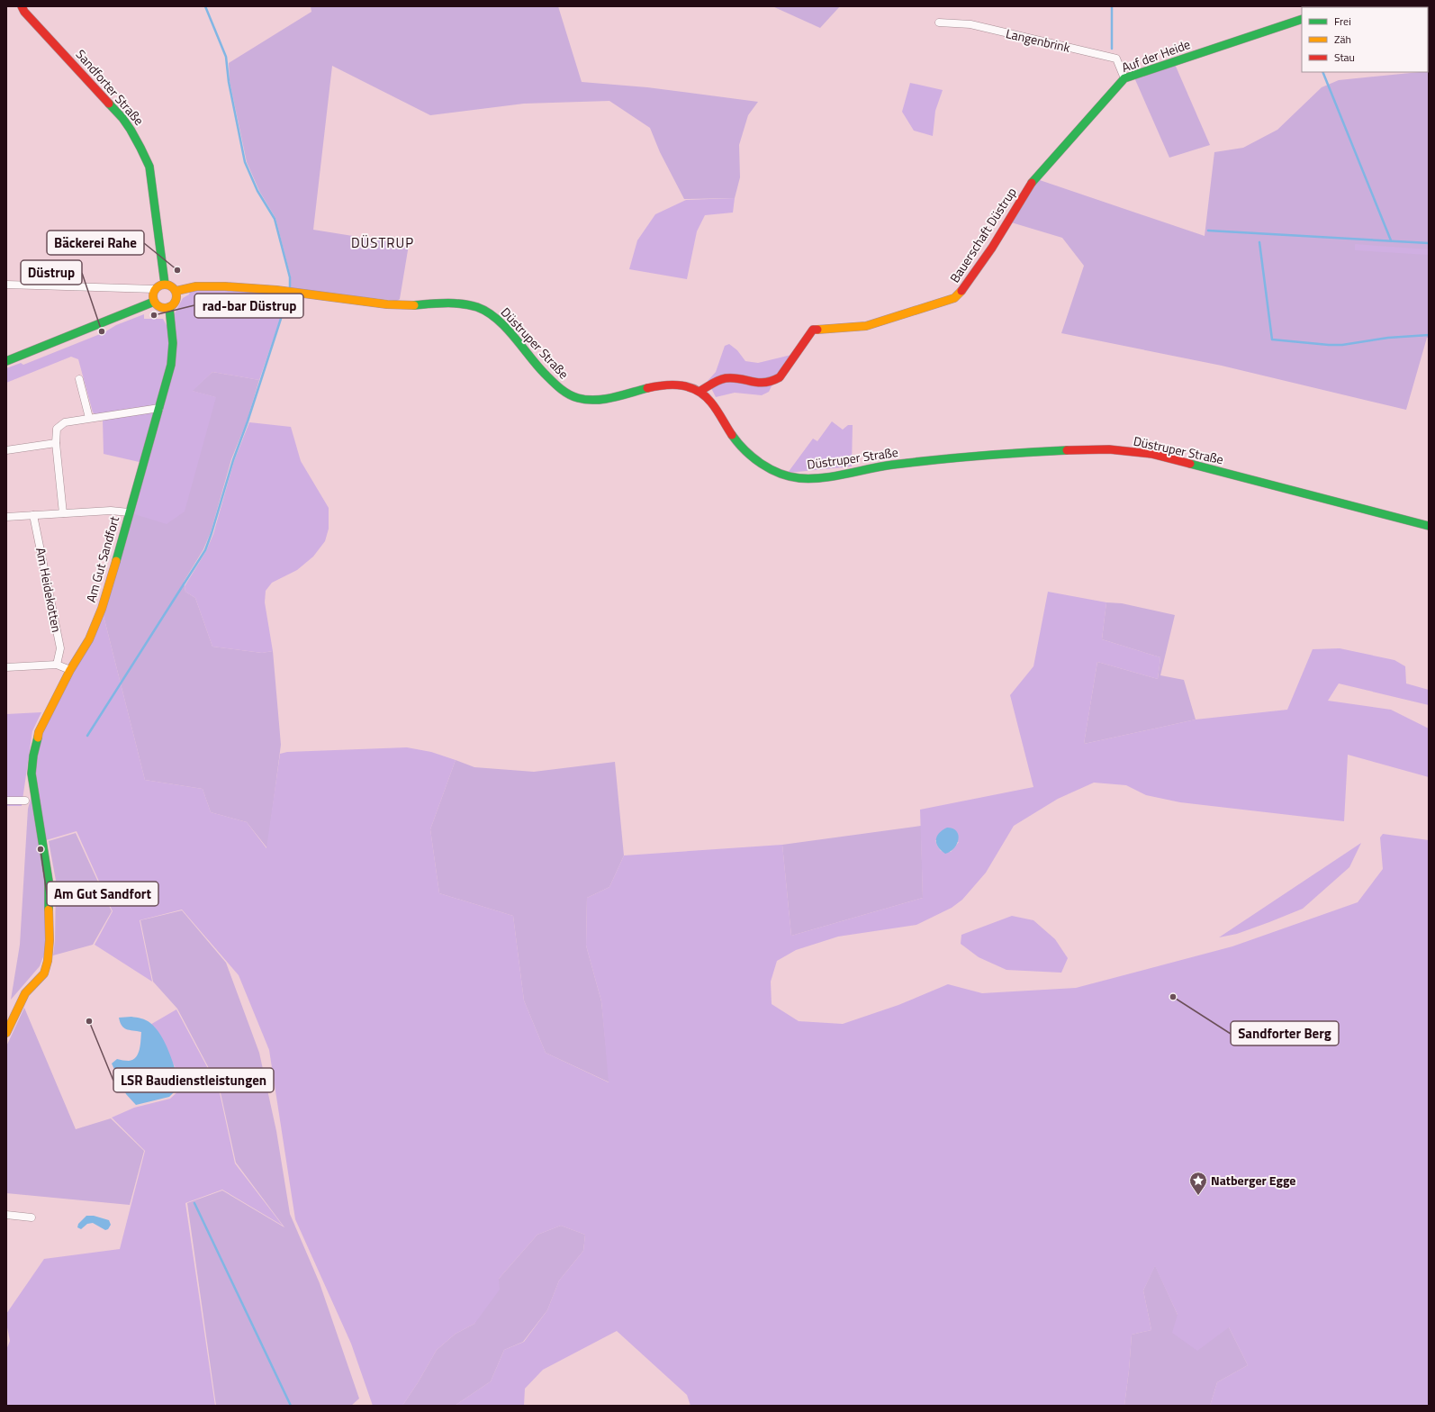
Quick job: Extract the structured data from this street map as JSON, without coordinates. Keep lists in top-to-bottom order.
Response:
{
  "streets": {
    "street": [
      "Langenbrink",
      "Auf der Heide",
      "Sandforter Straße",
      "Bauerschaft Düstrup",
      "Düstruper Straße",
      "Am Gut Sandfort",
      "Am Heidekotten"
    ]
  },
  "crossings": [
    ["Langenbrink", "Auf der Heide"],
    ["Auf der Heide", "Bauerschaft Düstrup"],
    ["Sandforter Straße", "Düstruper Straße"],
    ["Sandforter Straße", "Am Gut Sandfort"],
    ["Bauerschaft Düstrup", "Düstruper Straße"],
    ["Düstruper Straße", "Am Gut Sandfort"]
  ],
  "districts": ["DÜSTRUP"],
  "places": {
    "other": [
      "Bäckerei Rahe",
      "rad-bar Düstrup",
      "Düstrup",
      "Am Gut Sandfort",
      "Sandforter Berg",
      "LSR Baudienstleistungen"
    ],
    "place": ["Natberger Egge"]
  },
  "legend": ["Frei", "Zäh", "Stau"]
}
